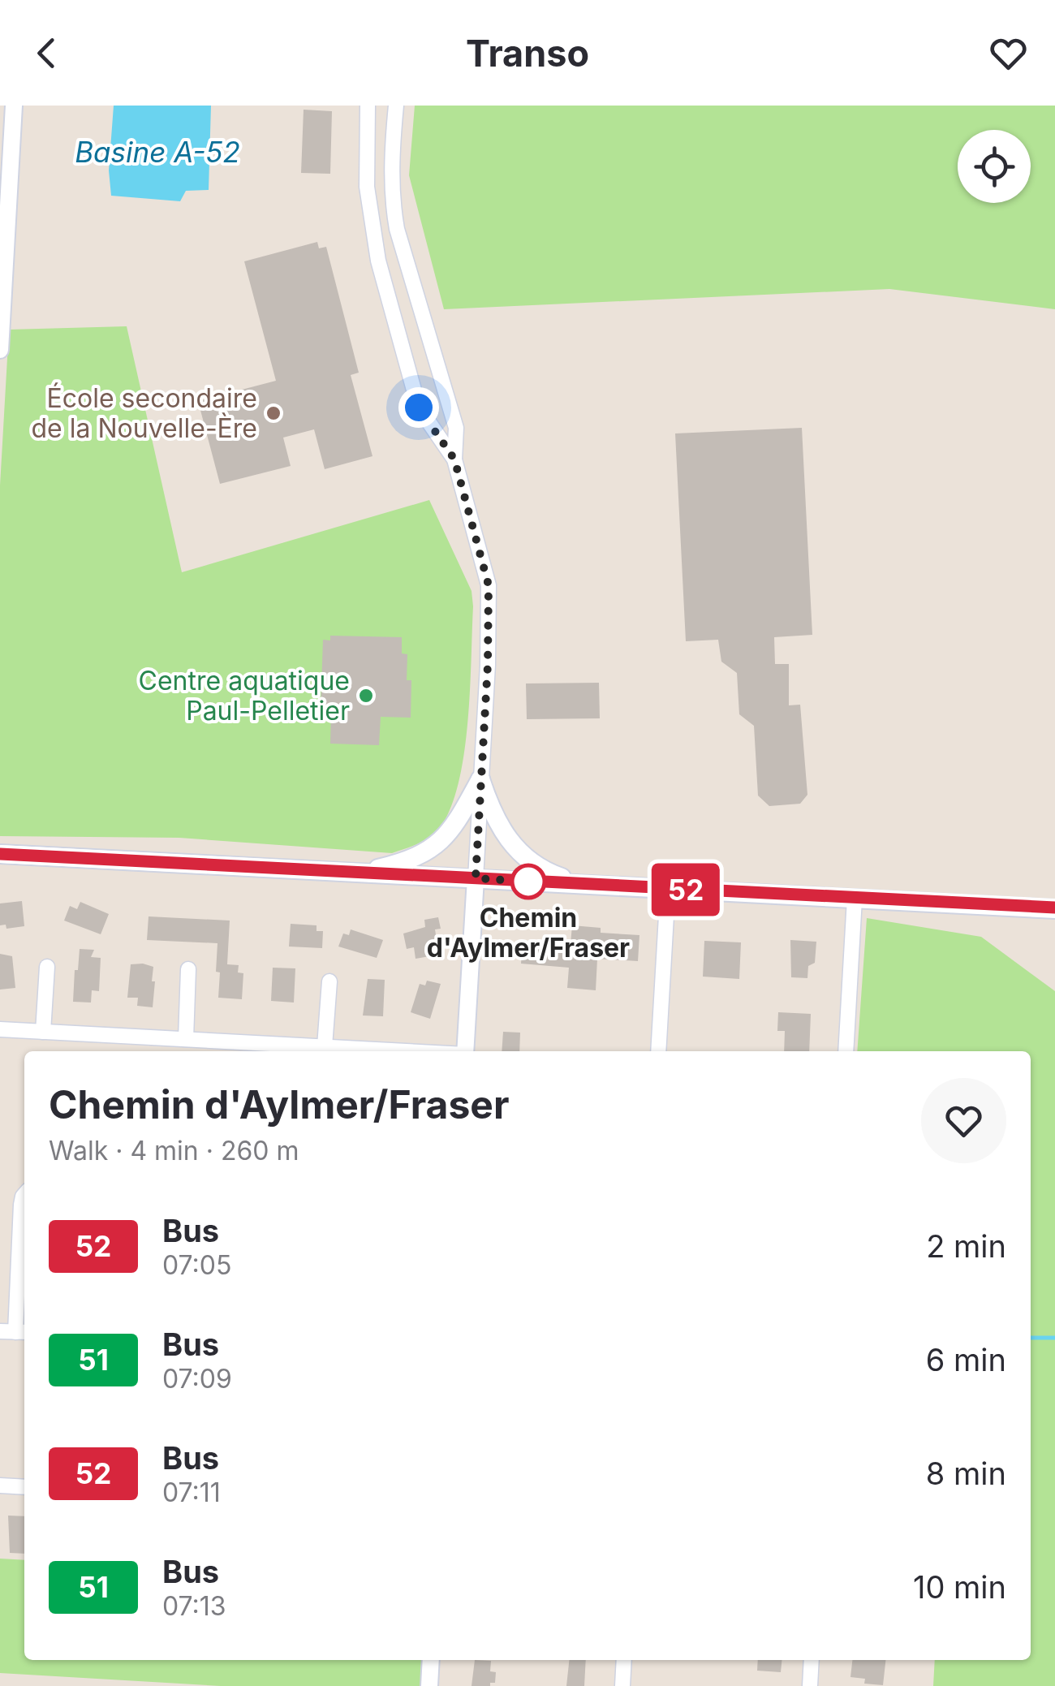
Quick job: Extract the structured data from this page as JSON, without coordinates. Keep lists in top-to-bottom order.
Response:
{
  "water": ["Basine A-52"],
  "places": ["École secondaire de la Nouvelle-Ère", "Centre aquatique Paul-Pelletier", "Chemin d'Aylmer/Fraser"],
  "lines": ["bus line 52"],
  "page": {
    "header": "Transo",
    "on_map": "52",
    "heading": ["Chemin d'Aylmer/Fraser", "Walk · 4 min · 260 m"],
    "list": [
      {
        "mark": "52",
        "name": "Bus",
        "note": "07:05",
        "value": "2 min"
      },
      {
        "mark": "51",
        "name": "Bus",
        "note": "07:09",
        "value": "6 min"
      },
      {
        "mark": "52",
        "name": "Bus",
        "note": "07:11",
        "value": "8 min"
      },
      {
        "mark": "51",
        "name": "Bus",
        "note": "07:13",
        "value": "10 min"
      }
    ]
  }
}
